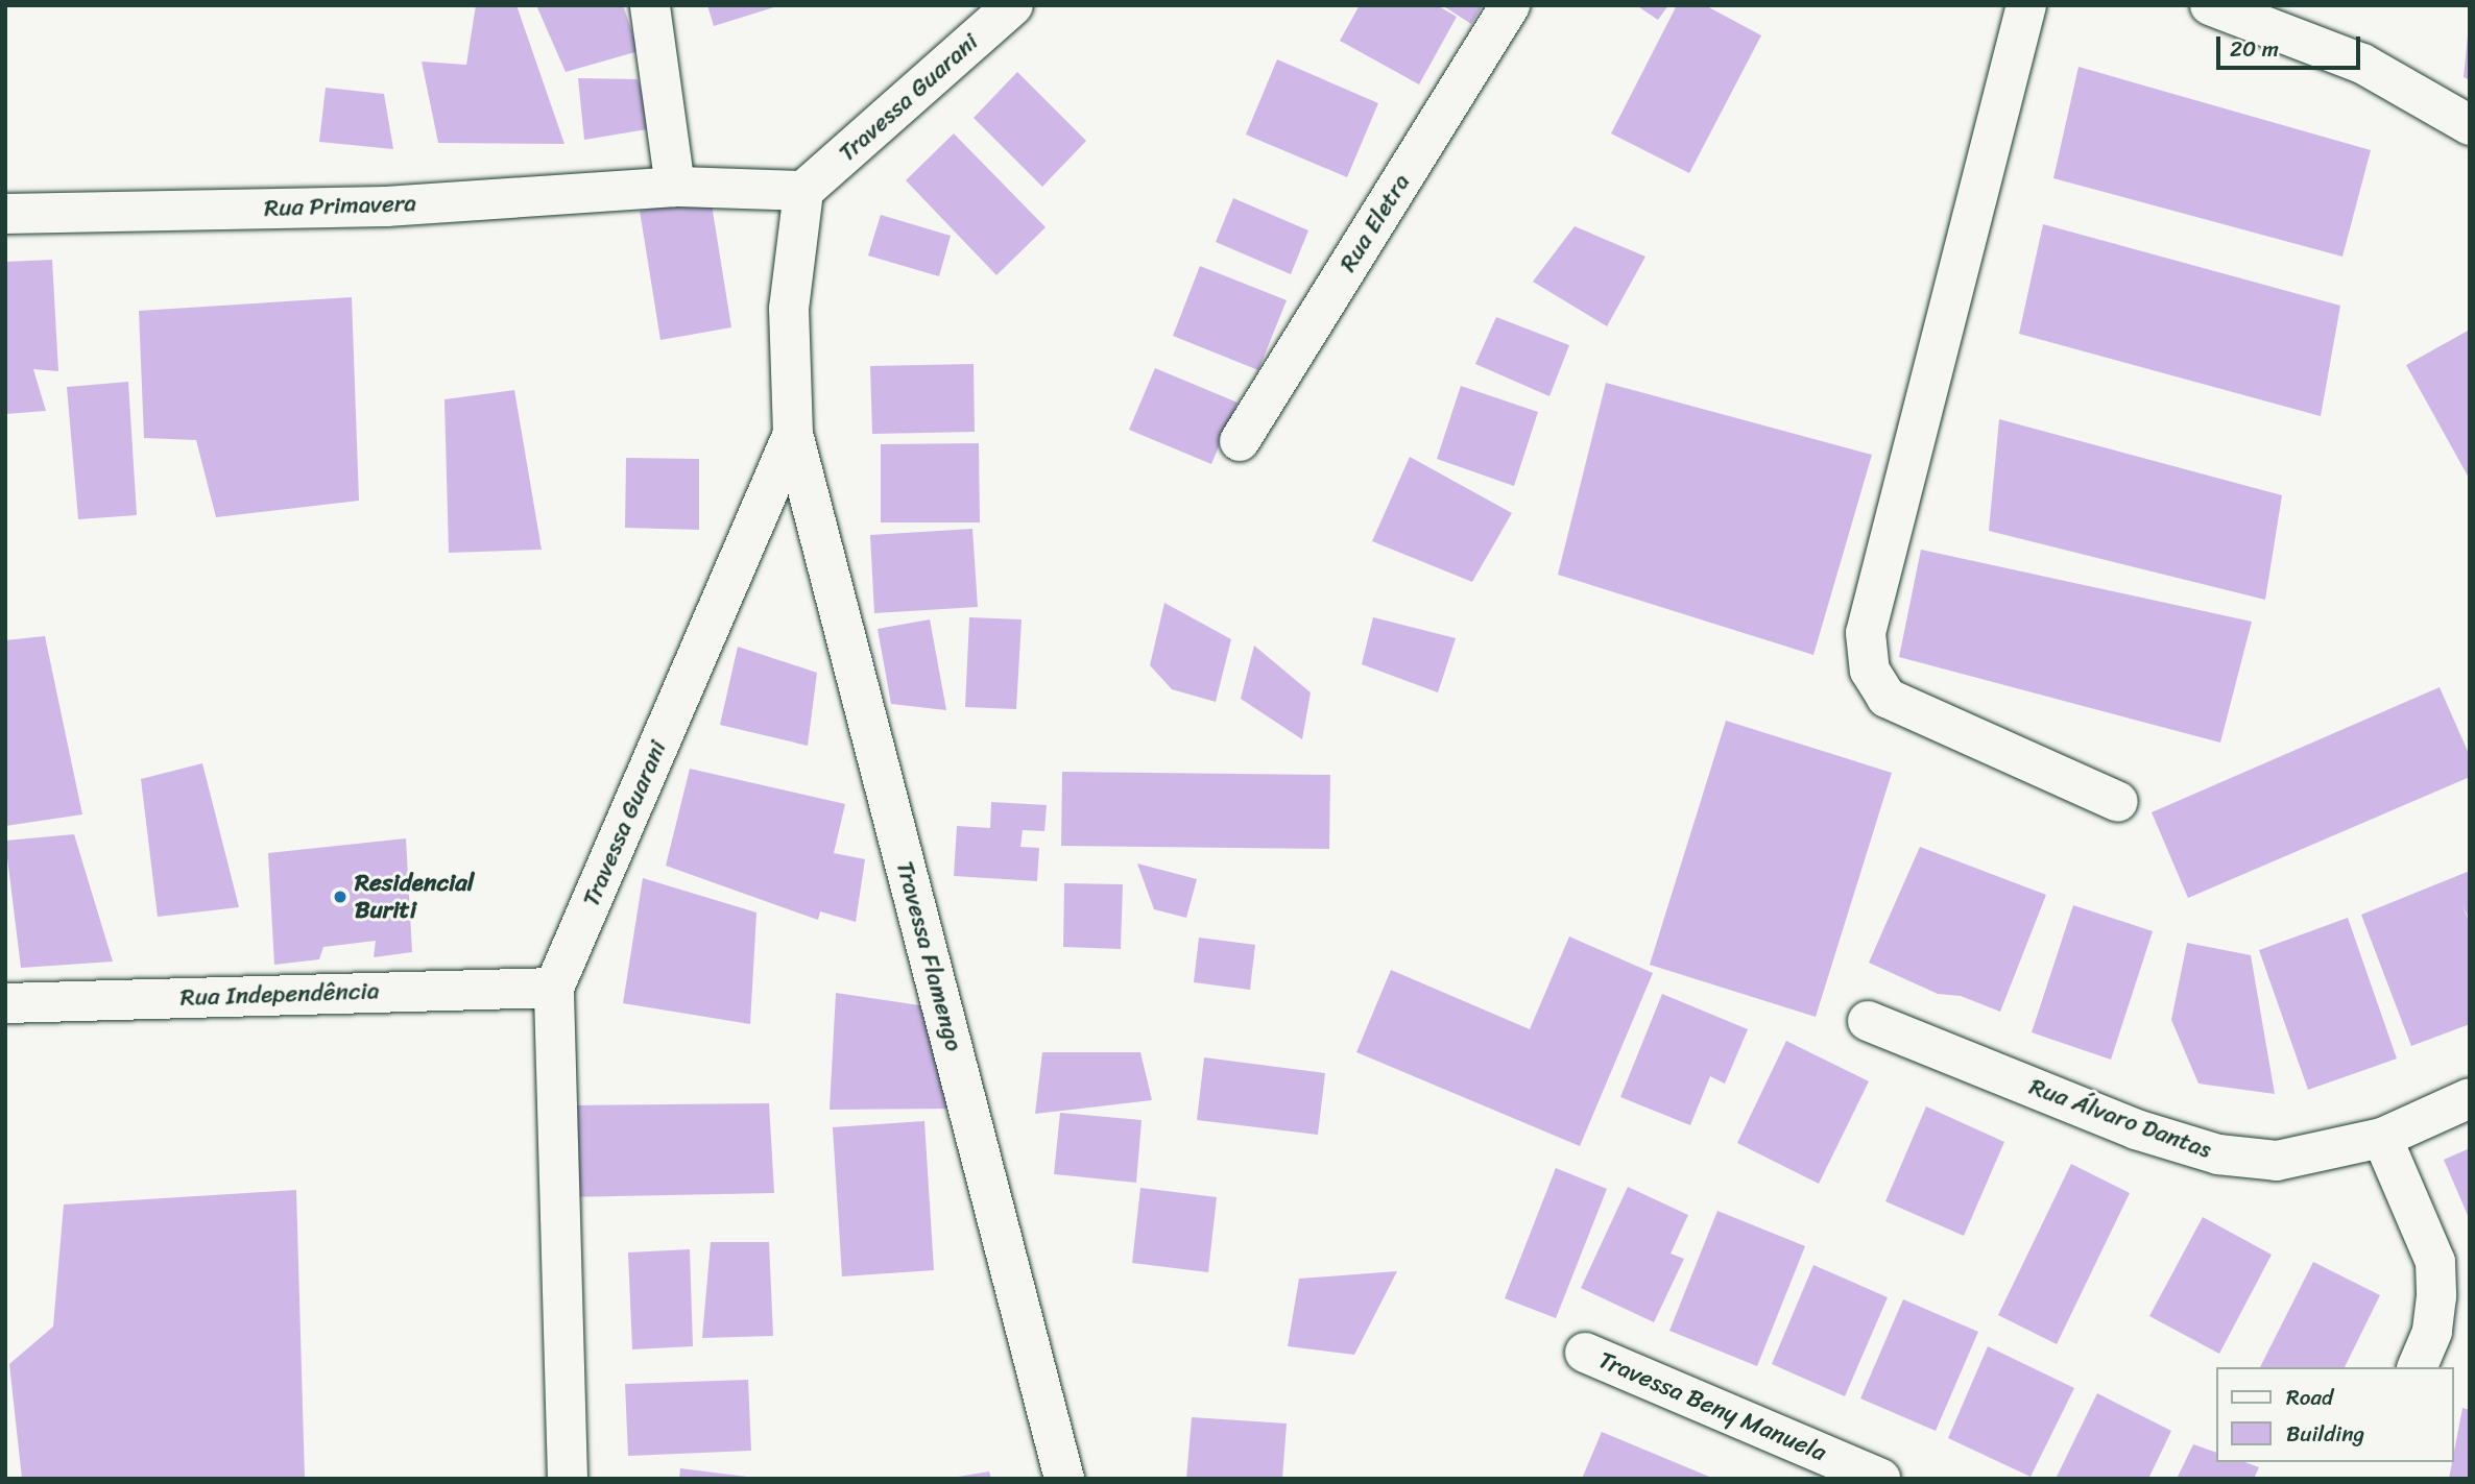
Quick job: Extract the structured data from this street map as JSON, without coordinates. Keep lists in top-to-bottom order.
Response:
{
  "streets": {
    "street": [
      "Travessa Guarani",
      "Rua Primavera",
      "Rua Eletra",
      "Travessa Flamengo",
      "Rua Independência",
      "Rua Álvaro Dantas",
      "Travessa Beny Manuela"
    ]
  },
  "crossings": [
    ["Travessa Guarani", "Travessa Flamengo"],
    ["Travessa Guarani", "Rua Independência"]
  ],
  "places": ["Residencial Buriti"],
  "legend": ["Road", "Building"],
  "scale_bar": "20 m"
}
